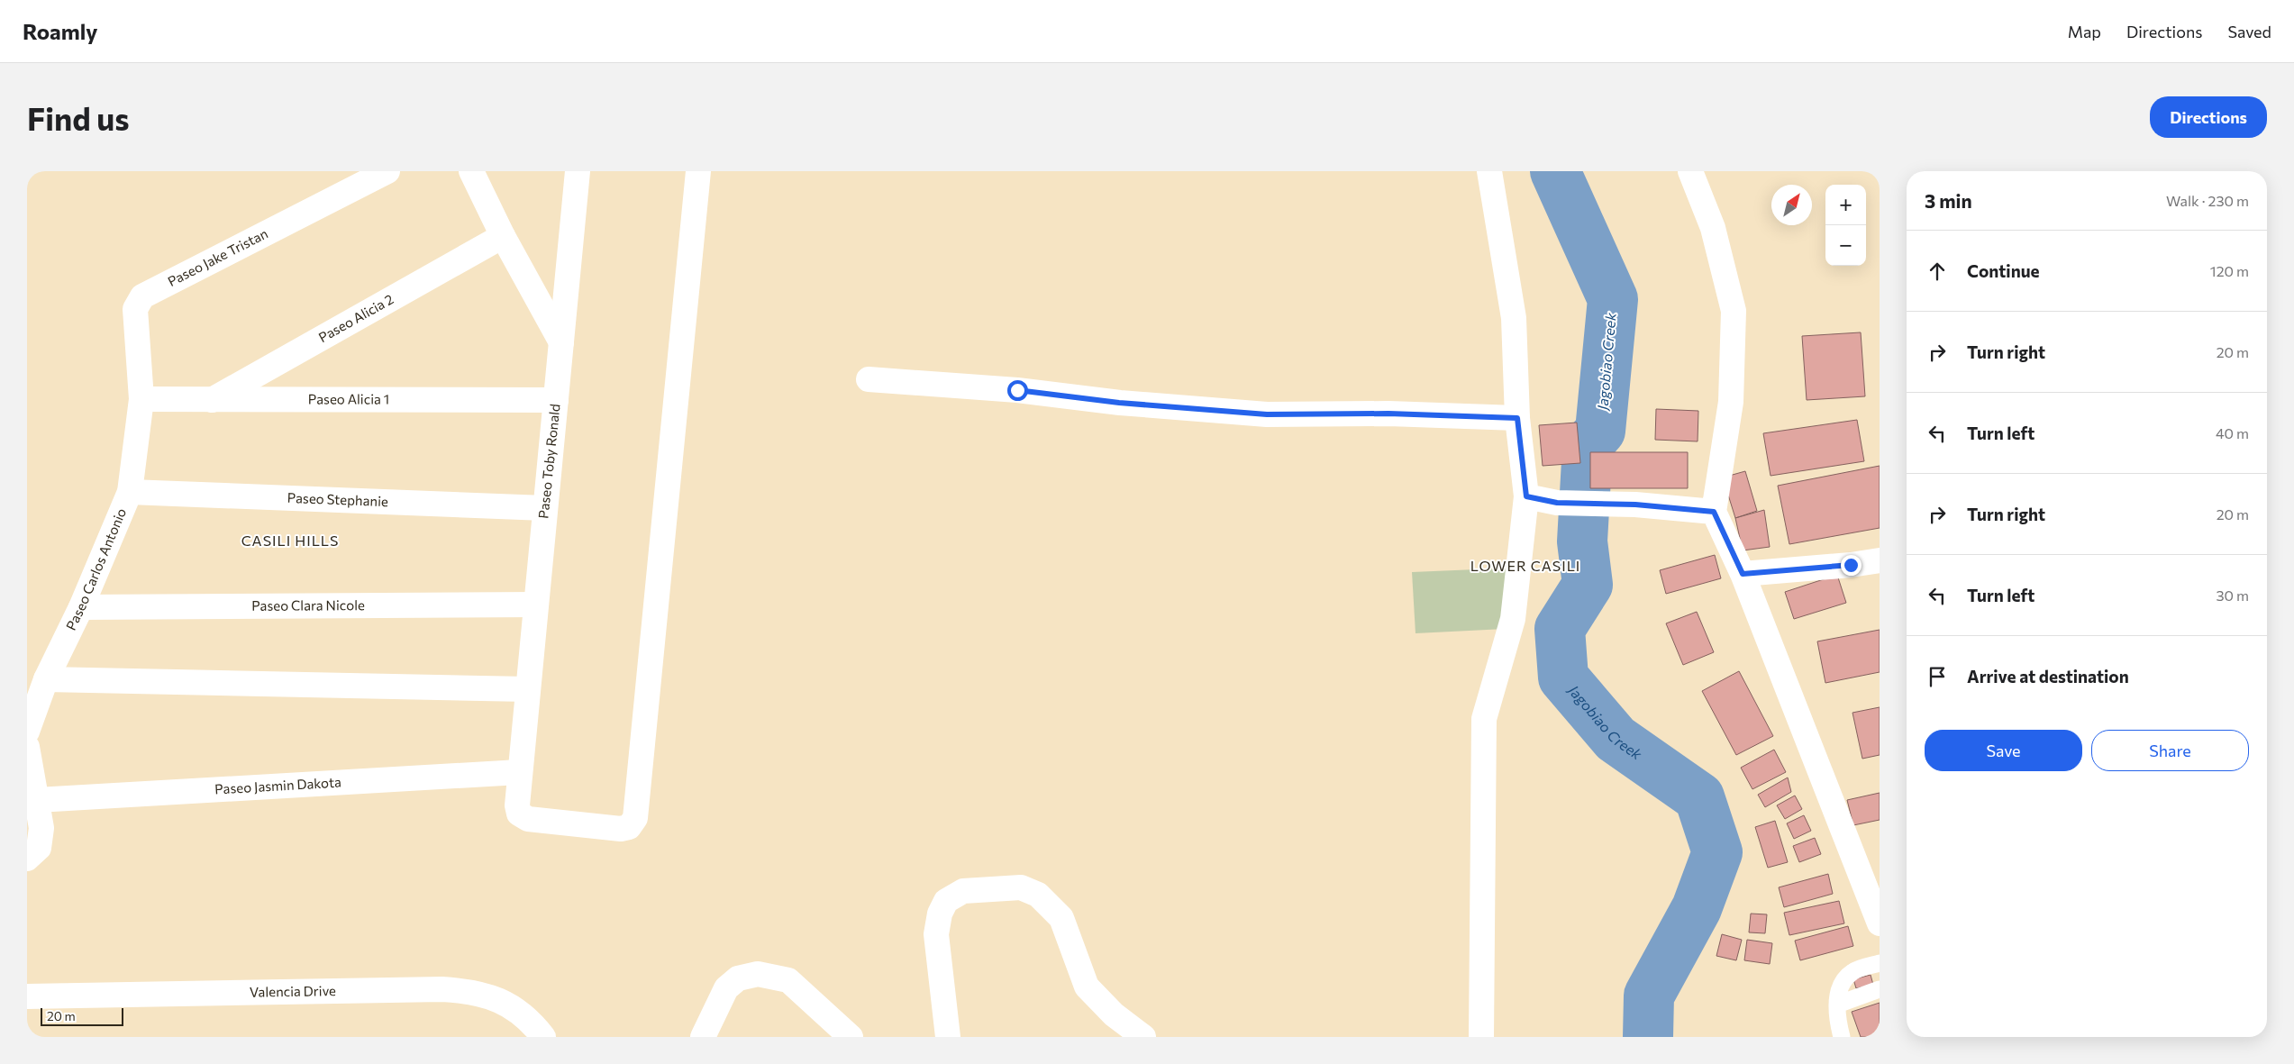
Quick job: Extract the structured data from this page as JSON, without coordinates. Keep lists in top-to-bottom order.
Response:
{
  "streets": {
    "street": [
      "Paseo Jake Tristan",
      "Paseo Alicia 2",
      "Paseo Alicia 1",
      "Paseo Toby Ronald",
      "Paseo Stephanie",
      "Paseo Carlos Antonio",
      "Paseo Clara Nicole",
      "Paseo Jasmin Dakota",
      "Valencia Drive"
    ]
  },
  "crossings": [
    ["Paseo Jake Tristan", "Paseo Alicia 1"],
    ["Paseo Jake Tristan", "Paseo Carlos Antonio"],
    ["Paseo Alicia 2", "Paseo Alicia 1"],
    ["Paseo Alicia 1", "Paseo Toby Ronald"],
    ["Paseo Alicia 1", "Paseo Carlos Antonio"],
    ["Paseo Toby Ronald", "Paseo Stephanie"],
    ["Paseo Toby Ronald", "Paseo Clara Nicole"],
    ["Paseo Toby Ronald", "Paseo Jasmin Dakota"],
    ["Paseo Stephanie", "Paseo Carlos Antonio"],
    ["Paseo Carlos Antonio", "Paseo Clara Nicole"]
  ],
  "districts": ["CASILI HILLS", "LOWER CASILI"],
  "water": ["Jagobiao Creek"],
  "scale_bar": "20 m",
  "north": "top right",
  "page": {
    "header": "Roamly",
    "nav": ["Map", "Directions", "Saved"],
    "buttons": [
      "Directions",
      ["Save", "Share"]
    ],
    "title": "Find us",
    "heading": ["3 min", "Walk · 230 m"],
    "map_buttons": ["+", "−"],
    "list": [
      ["Continue", "120 m"],
      ["Turn right", "20 m"],
      ["Turn left", "40 m"],
      ["Turn right", "20 m"],
      ["Turn left", "30 m"],
      "Arrive at destination"
    ],
    "scale": "20 m"
  }
}
